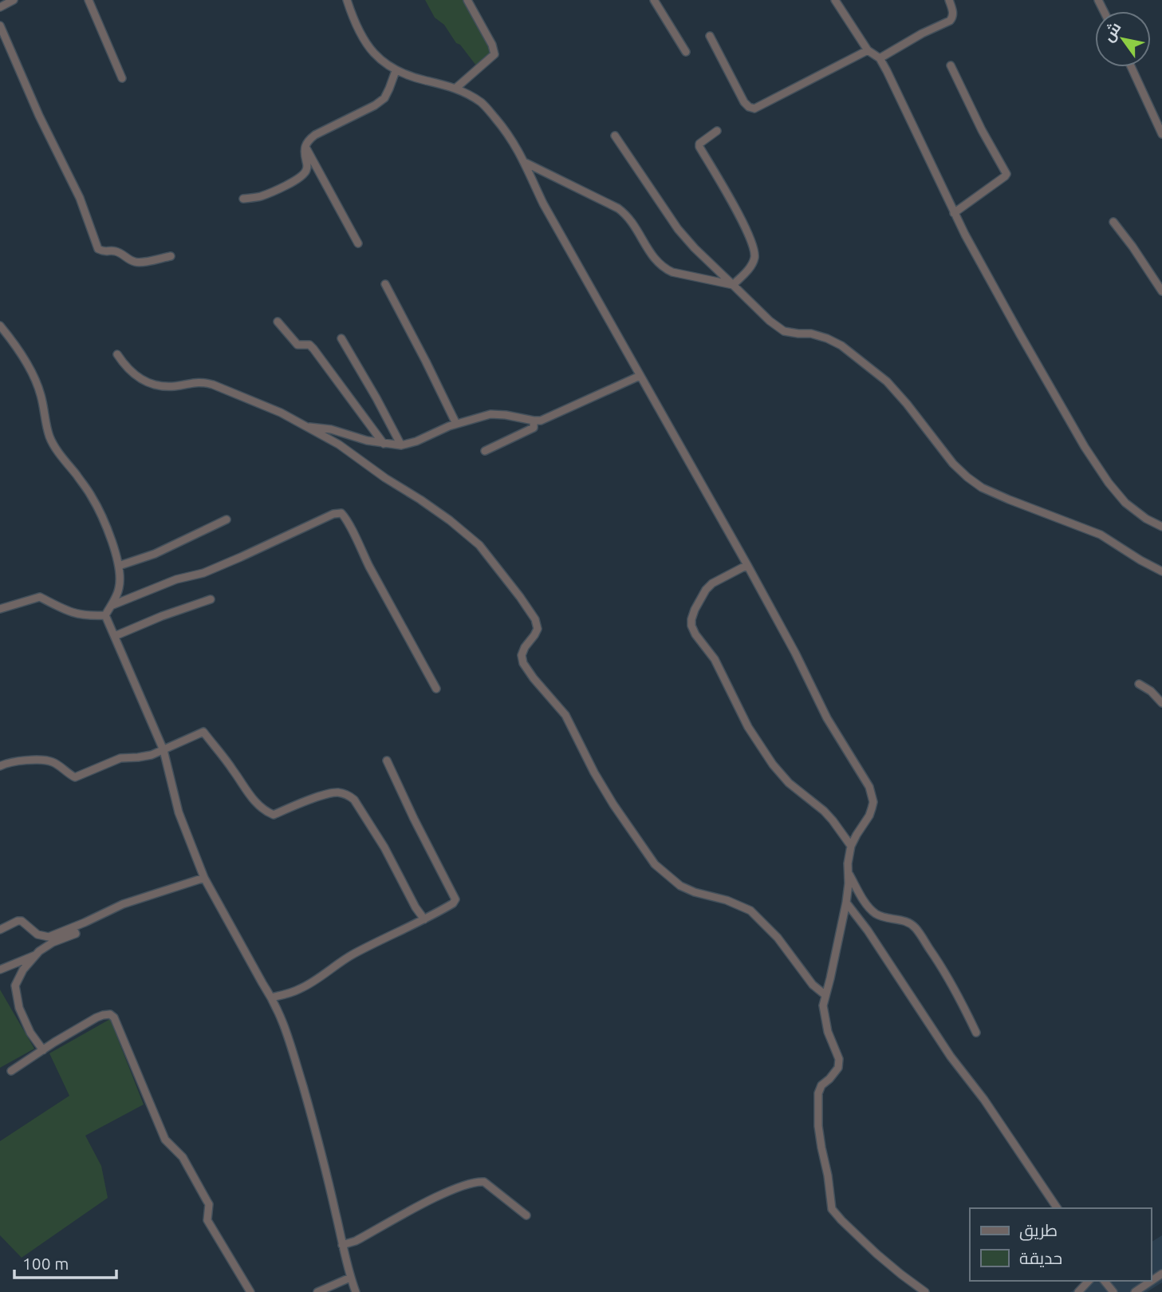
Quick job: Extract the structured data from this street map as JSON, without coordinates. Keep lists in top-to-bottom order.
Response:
{
  "legend": ["طريق", "حديقة"],
  "scale_bar": "100 m",
  "north": "top left"
}
